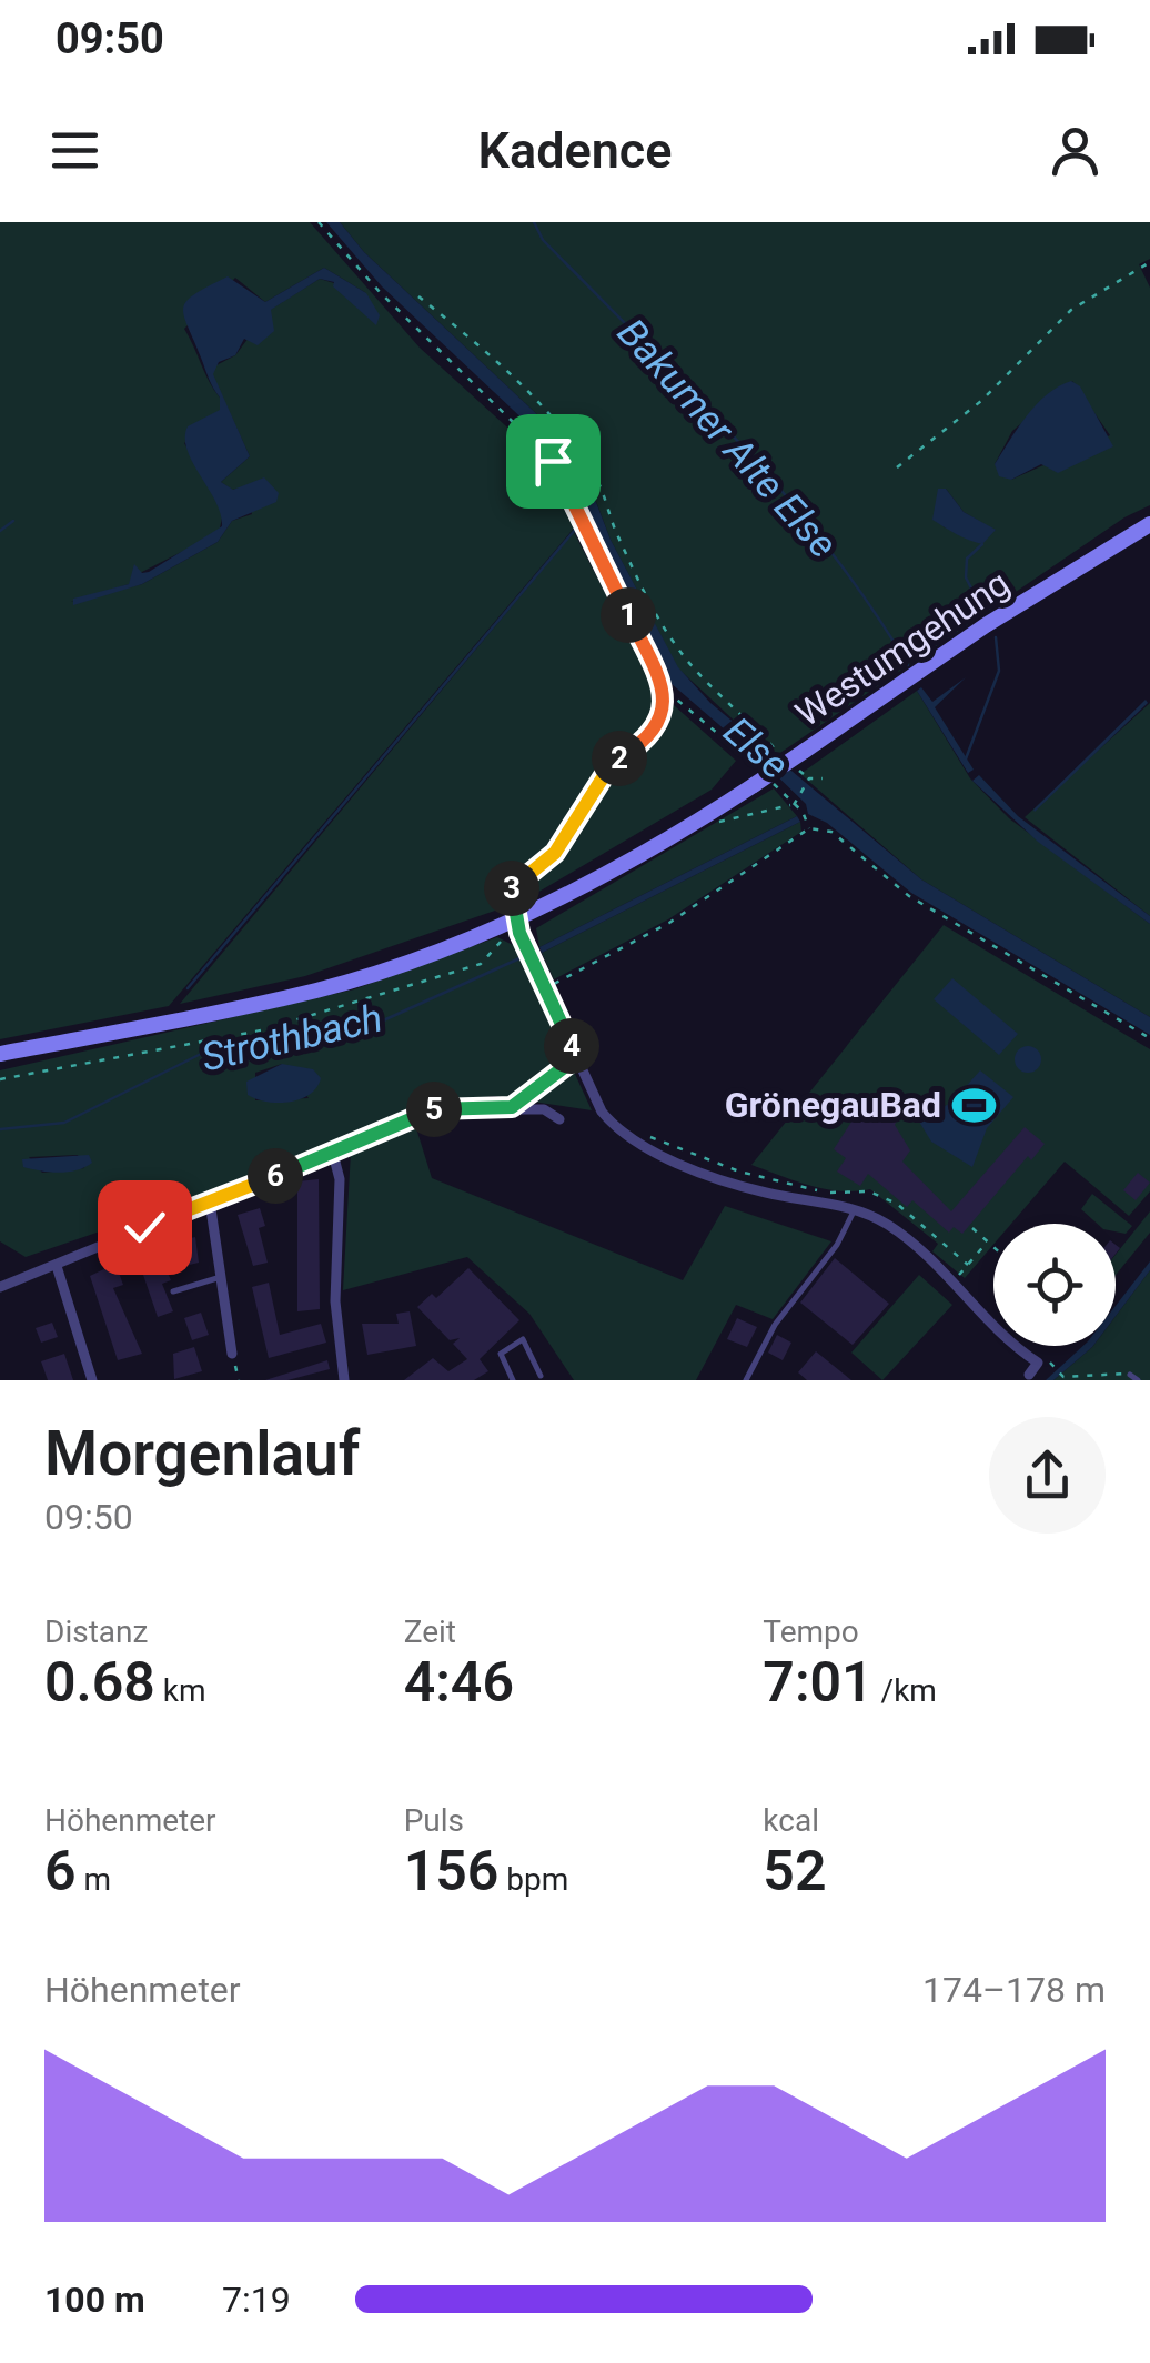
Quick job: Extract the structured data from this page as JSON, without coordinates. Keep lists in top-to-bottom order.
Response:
{
  "streets": {
    "main road": ["Westumgehung"]
  },
  "water": ["Bakumer Alte Else", "Else", "Strothbach"],
  "places": {
    "sports": ["GrönegauBad"]
  },
  "page": {
    "status": "09:50",
    "header": "Kadence",
    "pins": [
      "1",
      "2",
      "3",
      "4",
      "5",
      "6"
    ],
    "heading": ["Morgenlauf", "09:50"],
    "stats": [
      ["Distanz", "0.68 km"],
      ["Zeit", "4:46"],
      ["Tempo", "7:01 /km"],
      ["Höhenmeter", "6 m"],
      ["Puls", "156 bpm"],
      ["kcal", "52"]
    ],
    "chart": ["Höhenmeter", "174–178 m"],
    "list": [
      {
        "name": "100 m",
        "note": "7:19"
      }
    ]
  }
}
